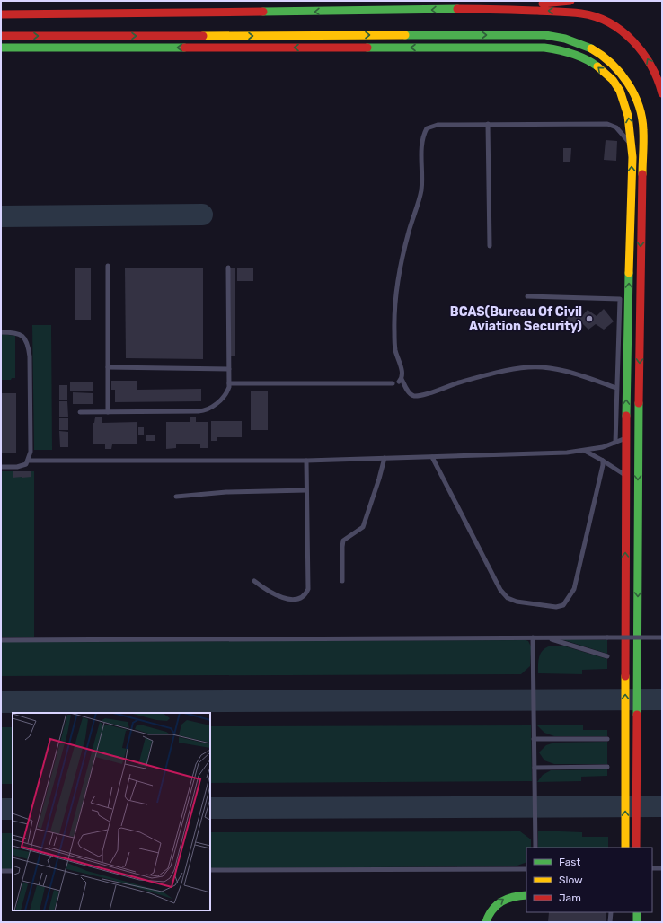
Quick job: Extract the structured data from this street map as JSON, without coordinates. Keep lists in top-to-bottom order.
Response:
{
  "places": ["BCAS(Bureau Of Civil Aviation Security)"],
  "legend": ["Fast", "Slow", "Jam"]
}
